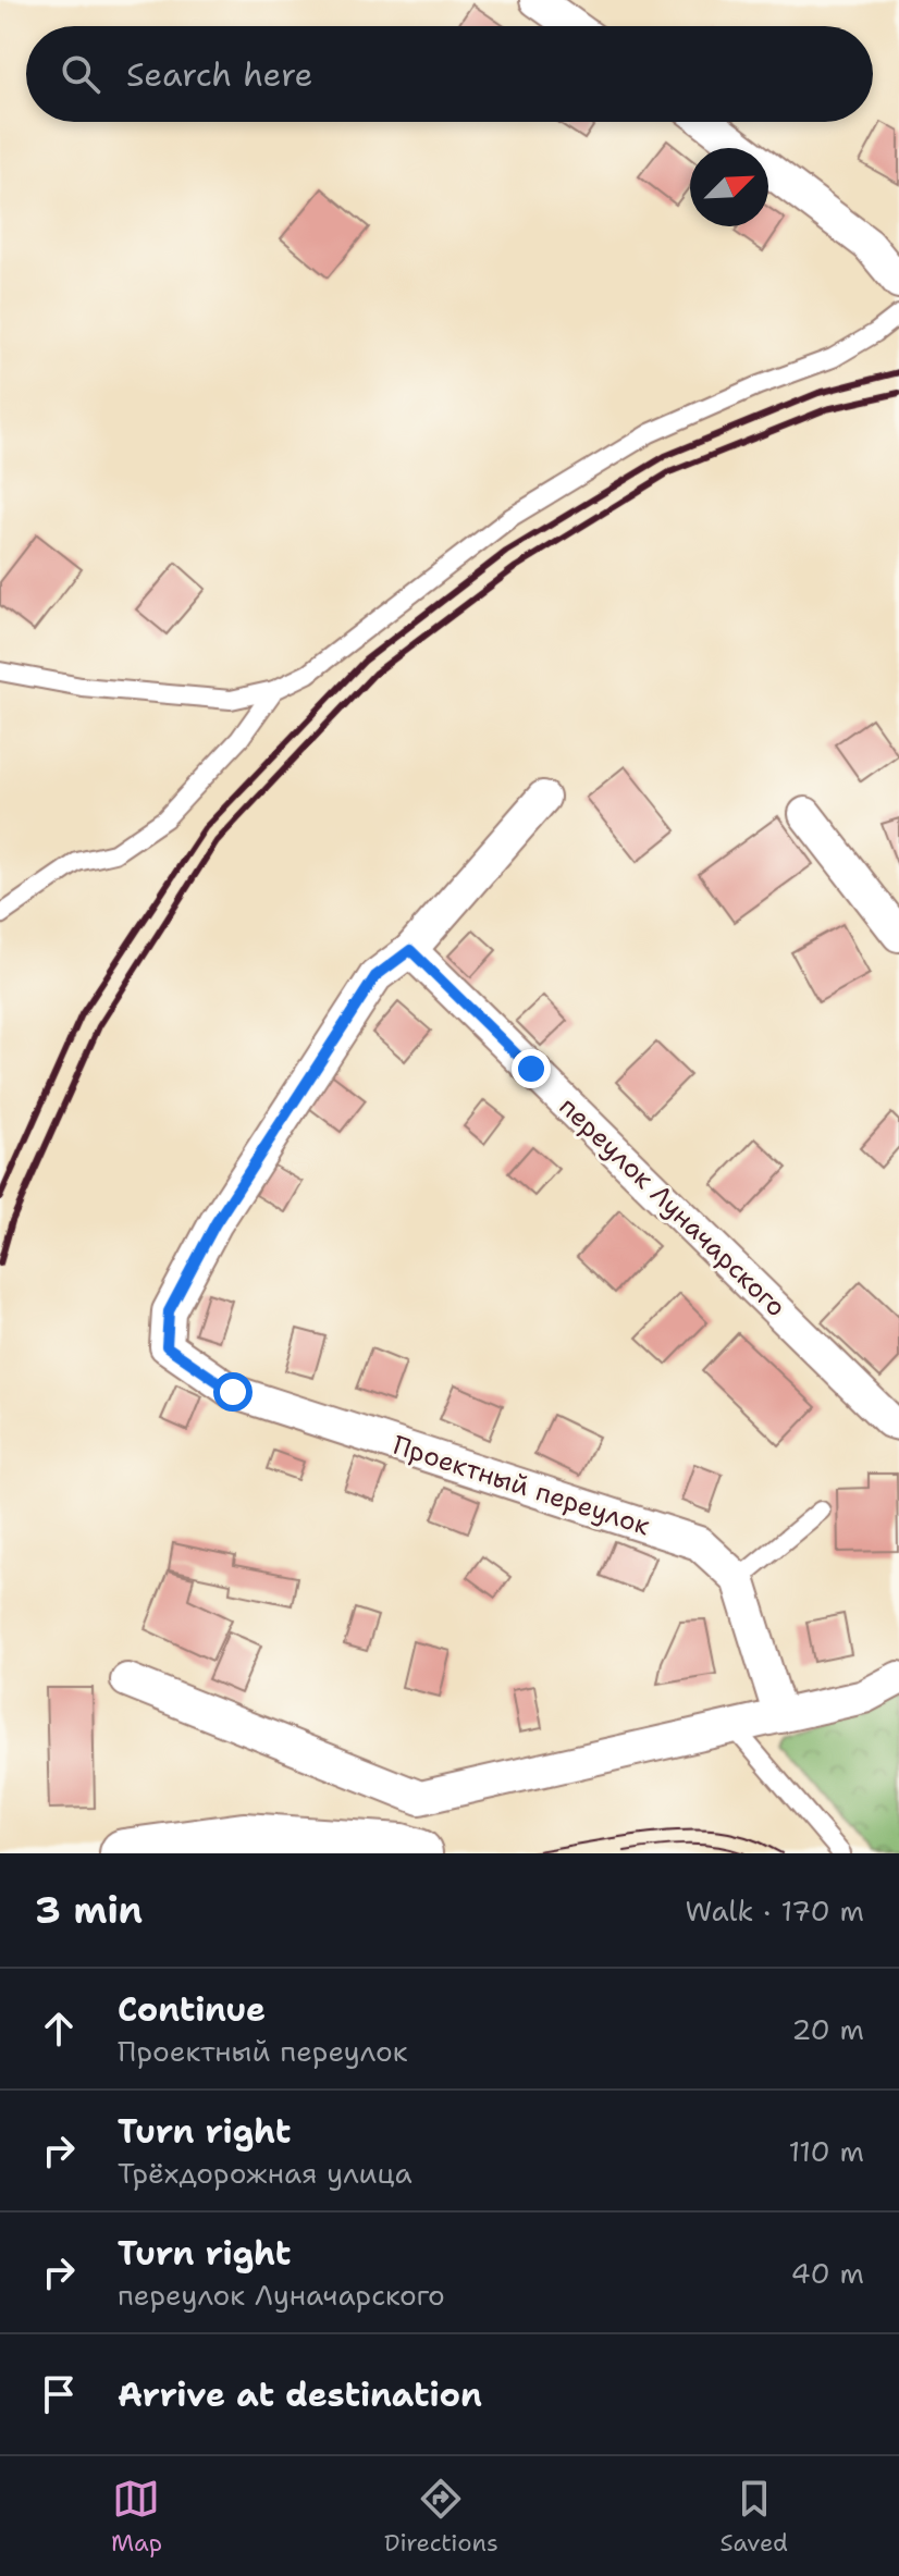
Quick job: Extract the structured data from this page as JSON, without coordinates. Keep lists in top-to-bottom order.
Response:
{
  "streets": {
    "street": ["переулок Луначарского", "Проектный переулок"]
  },
  "crossings": [
    ["переулок Луначарского", "Проектный переулок"]
  ],
  "north": "top right",
  "page": {
    "search": "Search here",
    "heading": ["3 min", "Walk · 170 m"],
    "list": [
      ["Continue", "Проектный переулок", "20 m"],
      ["Turn right", "Трёхдорожная улица", "110 m"],
      ["Turn right", "переулок Луначарского", "40 m"],
      "Arrive at destination"
    ],
    "nav": ["Map", "Directions", "Saved"]
  }
}
